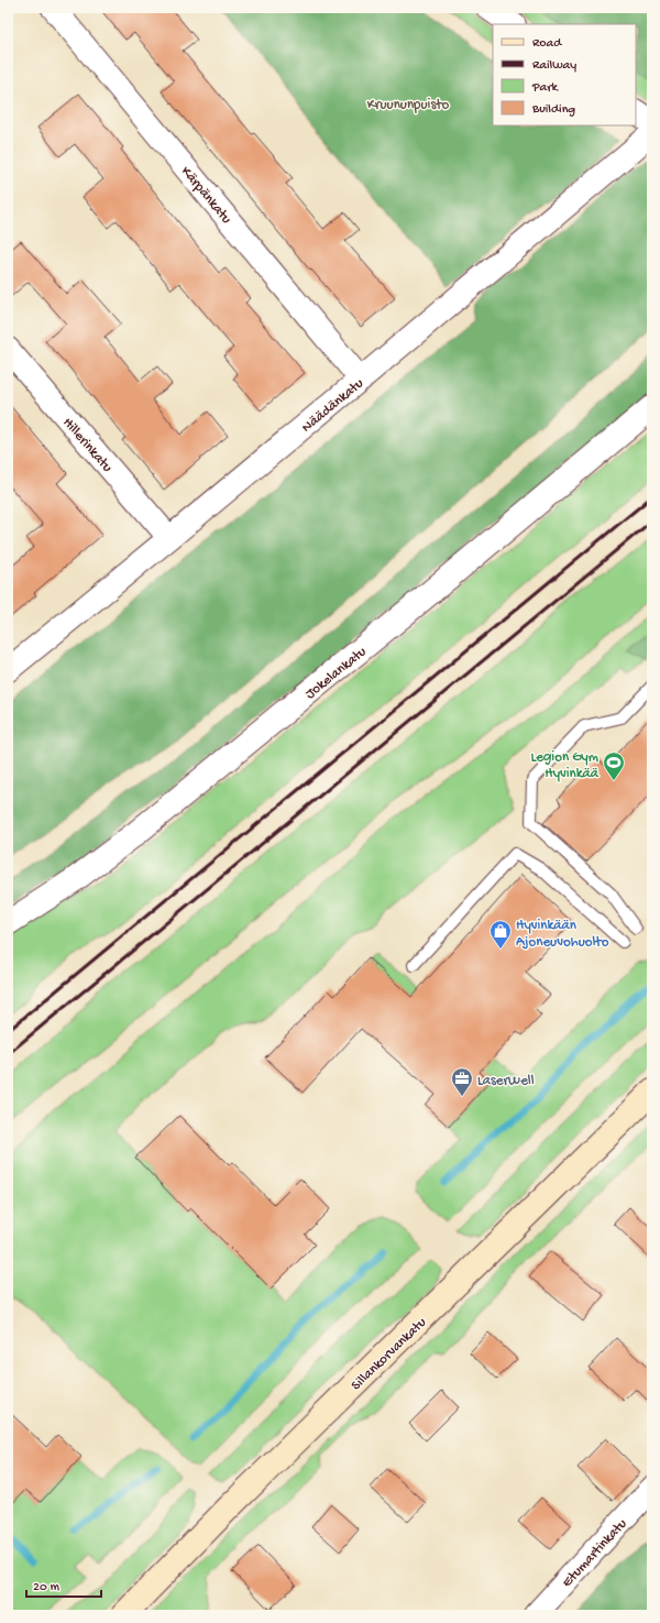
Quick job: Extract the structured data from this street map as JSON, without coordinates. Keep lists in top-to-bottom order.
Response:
{
  "streets": {
    "main road": ["Sillankorvankatu"],
    "street": [
      "Kärpänkatu",
      "Näädänkatu",
      "Hillerinkatu",
      "Jokelankatu",
      "Etumartinkatu"
    ]
  },
  "crossings": [
    ["Kärpänkatu", "Näädänkatu"],
    ["Näädänkatu", "Hillerinkatu"]
  ],
  "parks": ["Kruununpuisto"],
  "places": {
    "sports": ["Legion Gym Hyvinkää"],
    "shop": ["Hyvinkään Ajoneuvohuolto"],
    "office": ["LaserWell"]
  },
  "legend": [
    "Road",
    "Railway",
    "Park",
    "Building"
  ],
  "scale_bar": "20 m"
}
